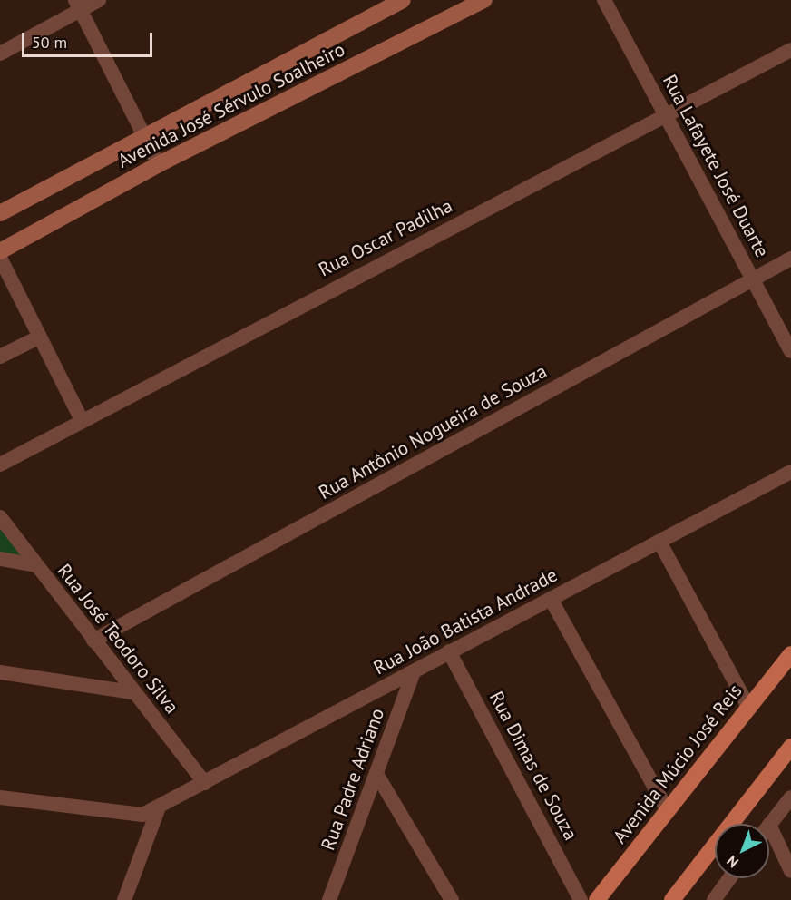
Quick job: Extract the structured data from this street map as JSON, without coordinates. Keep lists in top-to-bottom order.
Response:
{
  "streets": {
    "main road": ["Avenida José Sérvulo Soalheiro", "Avenida Múcio José Reis"],
    "street": [
      "Rua Lafayete José Duarte",
      "Rua Oscar Padilha",
      "Rua Antônio Nogueira de Souza",
      "Rua João Batista Andrade",
      "Rua José Teodoro Silva",
      "Rua Dimas de Souza",
      "Rua Padre Adriano"
    ]
  },
  "crossings": [
    ["Rua Lafayete José Duarte", "Rua Oscar Padilha"],
    ["Rua Lafayete José Duarte", "Rua Antônio Nogueira de Souza"],
    ["Rua Antônio Nogueira de Souza", "Rua José Teodoro Silva"],
    ["Rua João Batista Andrade", "Rua José Teodoro Silva"],
    ["Rua João Batista Andrade", "Rua Dimas de Souza"],
    ["Rua João Batista Andrade", "Rua Padre Adriano"]
  ],
  "scale_bar": "50 m",
  "north": "bottom left"
}
